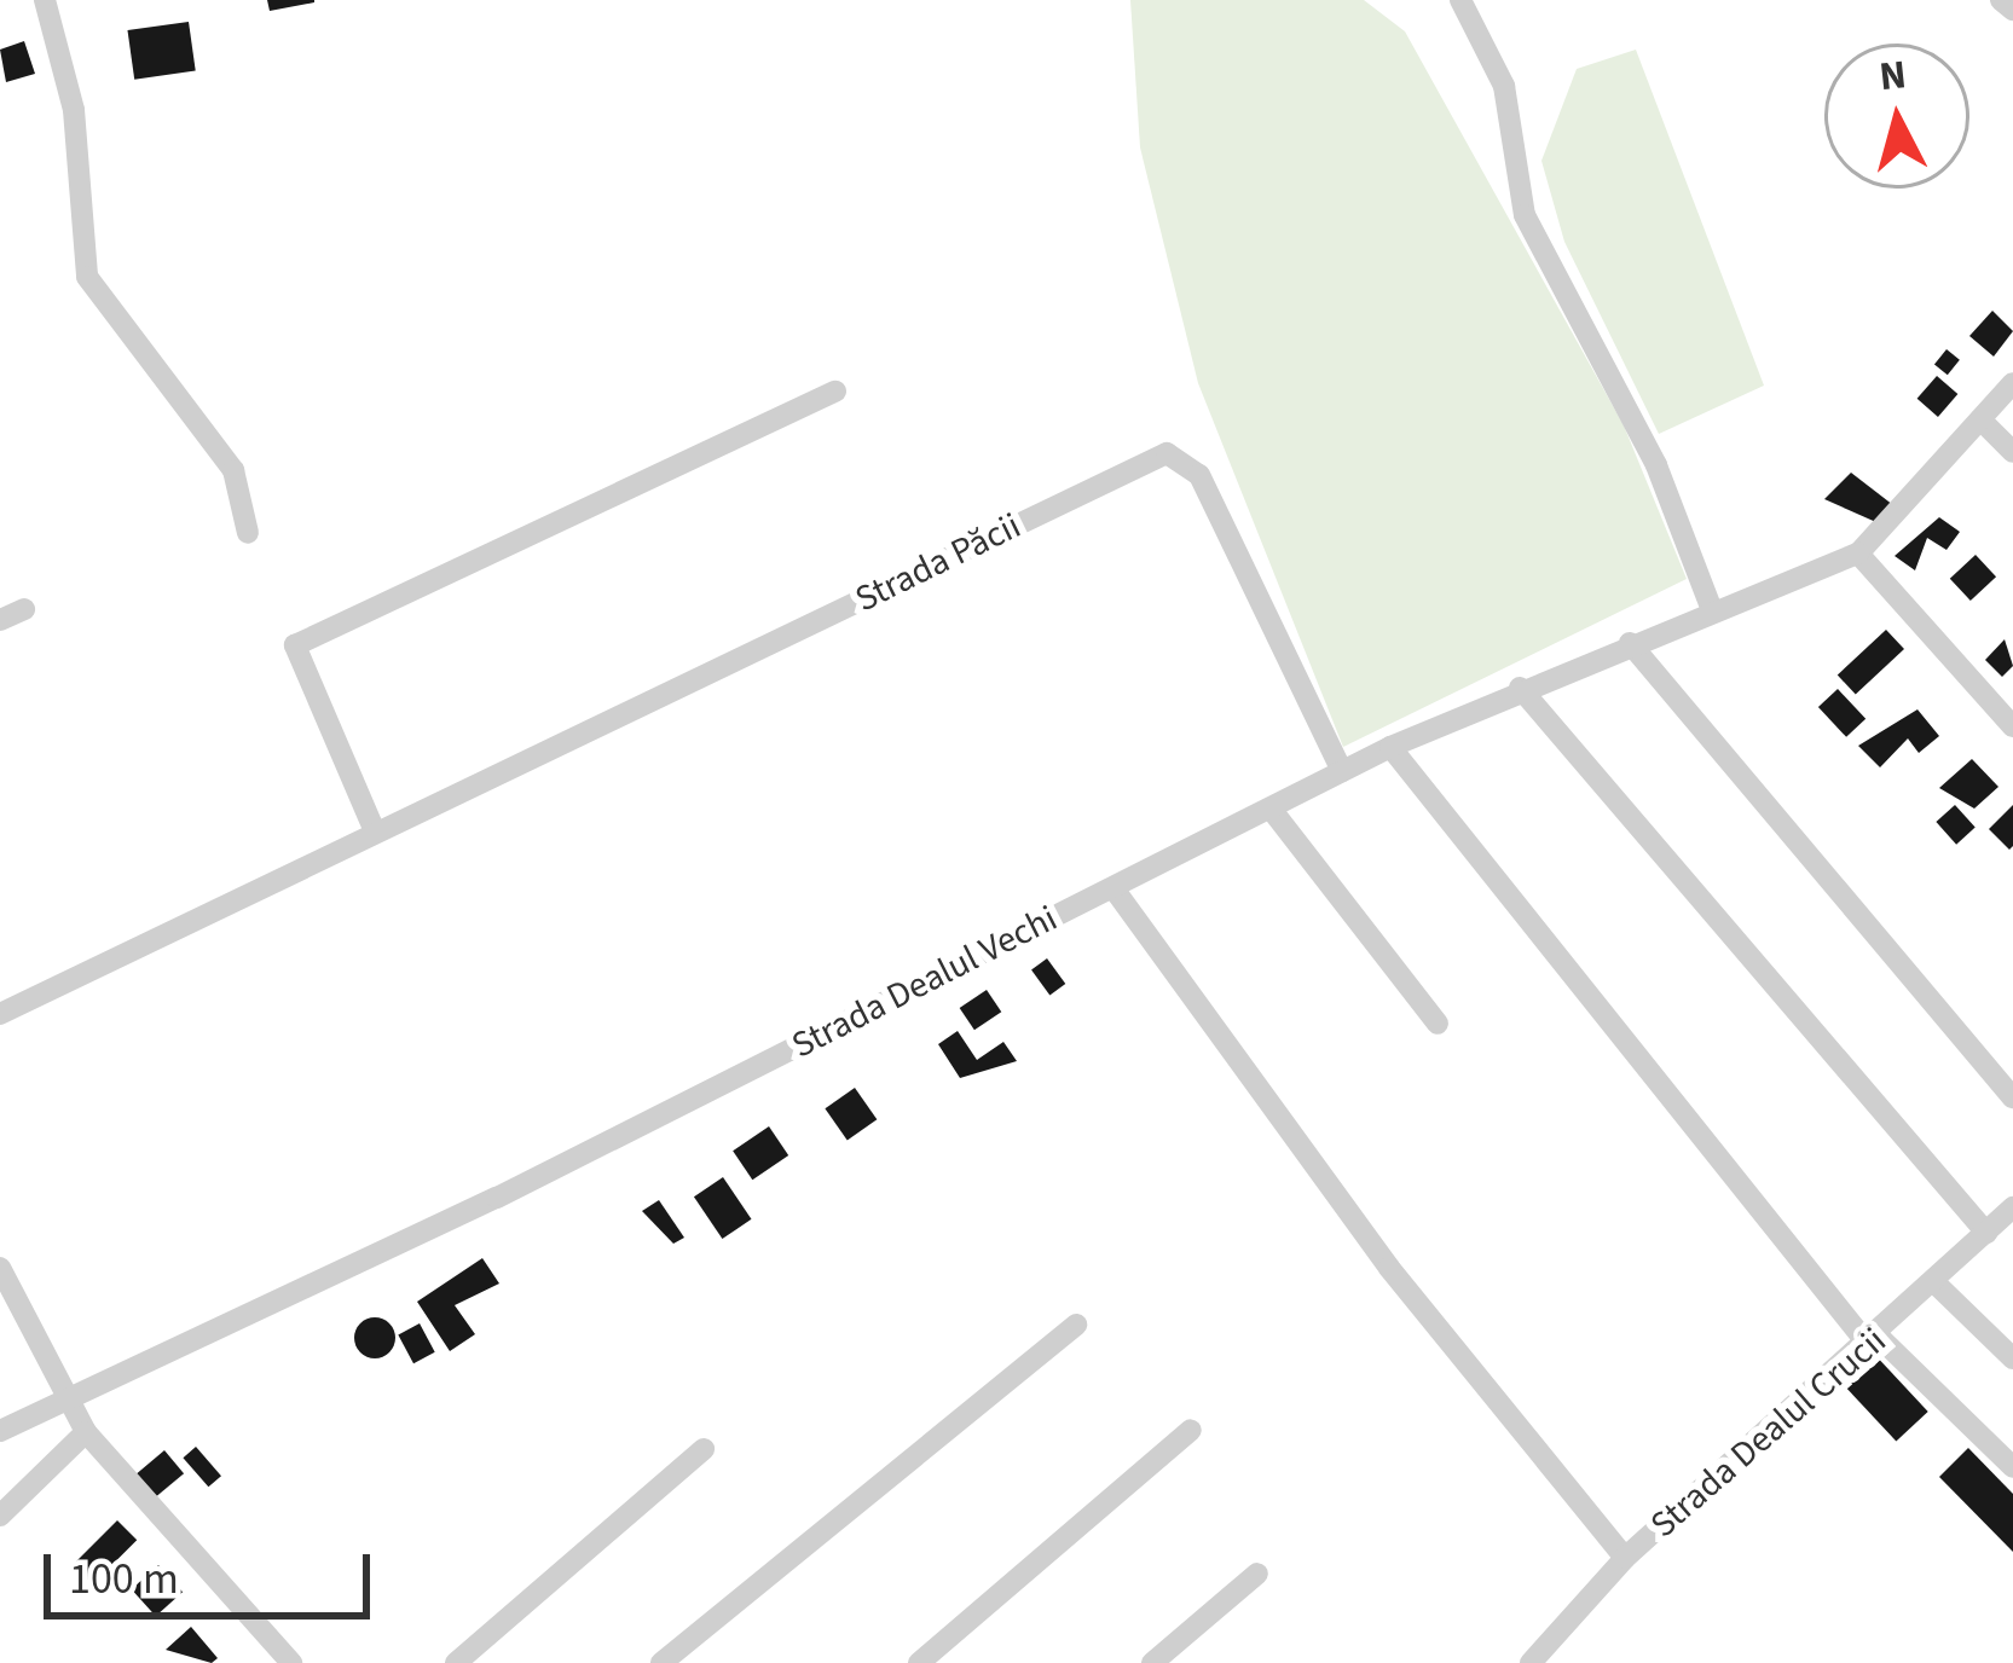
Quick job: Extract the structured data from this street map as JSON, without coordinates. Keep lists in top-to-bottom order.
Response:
{
  "streets": {
    "street": ["Strada Păcii", "Strada Dealul Vechi", "Strada Dealul Crucii"]
  },
  "crossings": [
    ["Strada Păcii", "Strada Dealul Vechi"]
  ],
  "scale_bar": "100 m",
  "north": "top"
}
